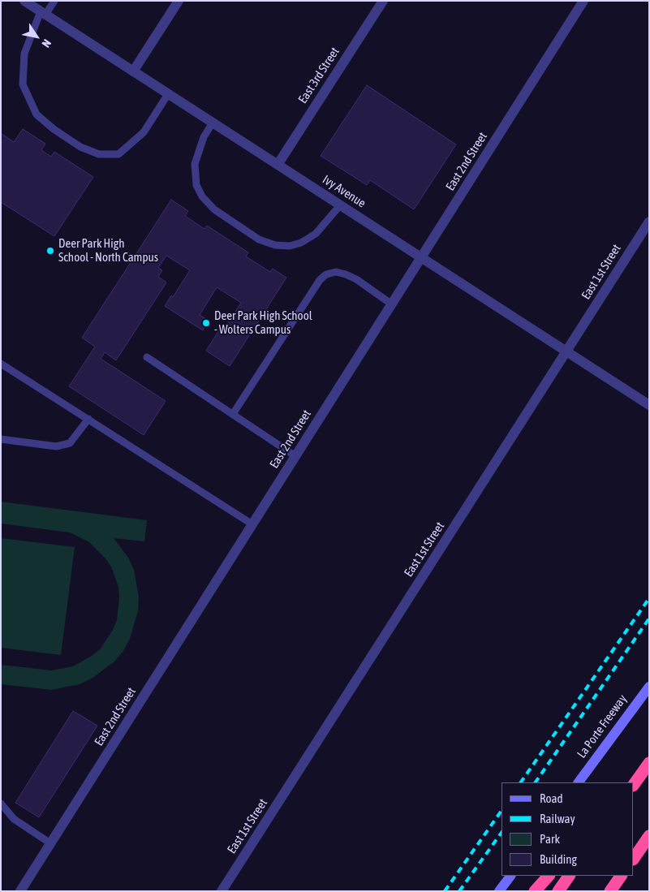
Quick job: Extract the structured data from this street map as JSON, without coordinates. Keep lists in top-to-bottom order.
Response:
{
  "streets": {
    "main road": ["La Porte Freeway"],
    "street": [
      "East 3rd Street",
      "East 2nd Street",
      "Ivy Avenue",
      "East 1st Street"
    ]
  },
  "crossings": [
    ["East 3rd Street", "Ivy Avenue"],
    ["East 2nd Street", "Ivy Avenue"],
    ["Ivy Avenue", "East 1st Street"]
  ],
  "places": ["Deer Park High School - North Campus", "Deer Park High School - Wolters Campus"],
  "legend": [
    "Road",
    "Railway",
    "Park",
    "Building"
  ],
  "north": "bottom right"
}
